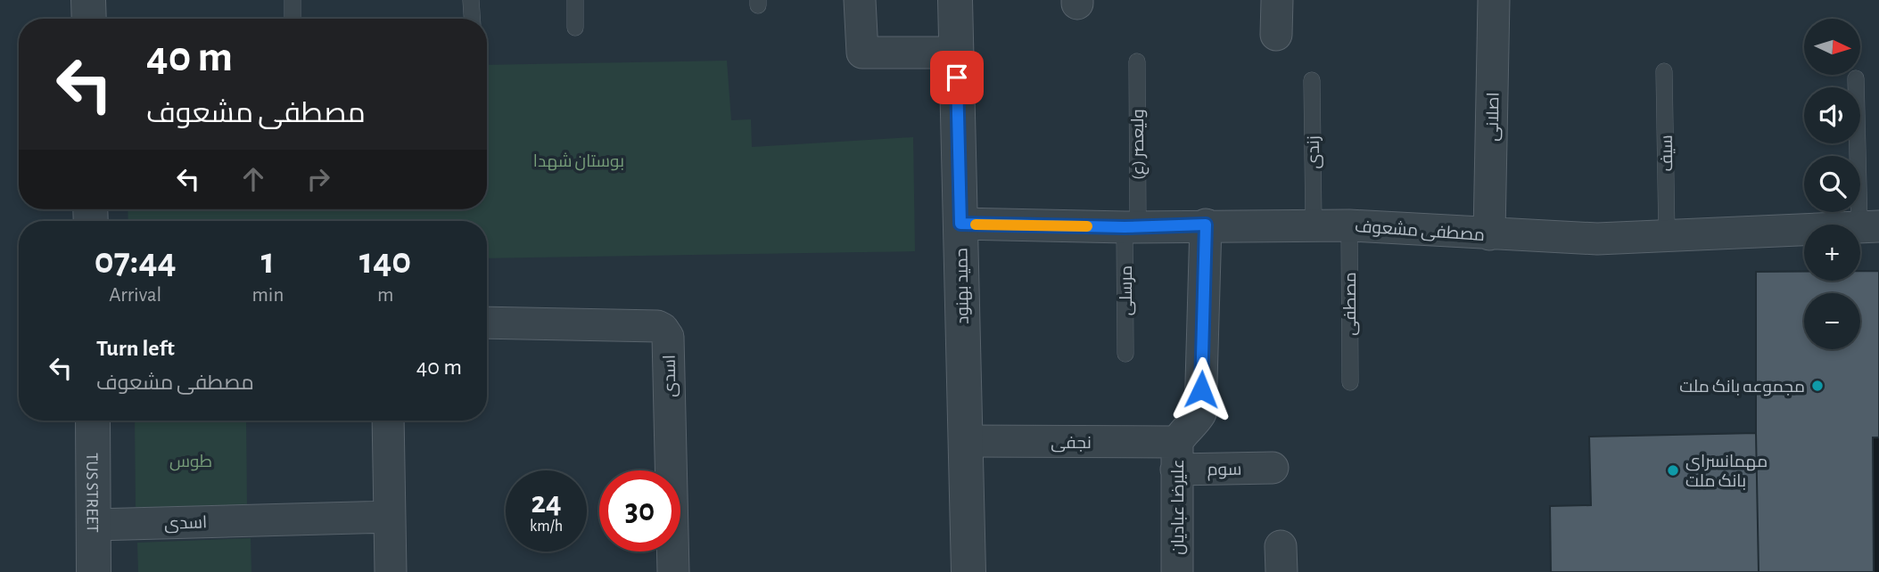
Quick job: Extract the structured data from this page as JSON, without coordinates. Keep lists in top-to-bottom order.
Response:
{
  "streets": {
    "street": [
      "اصلانی",
      "مصطفی مشعوف",
      "حمید بهنود",
      "اسدی",
      "نجفی",
      "سوم",
      "TUS STREET",
      "علیرضا عبادیان"
    ],
    "lane": [
      "ولیعصر (ع)",
      "زندی",
      "سیف",
      "مرسلی",
      "مصطفی"
    ]
  },
  "crossings": [
    ["اصلانی", "مصطفی مشعوف"],
    ["ولیعصر (ع)", "مصطفی مشعوف"],
    ["ولیعصر (ع)", "مرسلی"],
    ["زندی", "مصطفی مشعوف"],
    ["سیف", "مصطفی مشعوف"],
    ["مصطفی مشعوف", "حمید بهنود"],
    ["مصطفی مشعوف", "مرسلی"],
    ["مصطفی مشعوف", "مصطفی"],
    ["حمید بهنود", "نجفی"],
    ["اسدی", "TUS STREET"],
    ["نجفی", "سوم"],
    ["نجفی", "علیرضا عبادیان"],
    ["سوم", "علیرضا عبادیان"]
  ],
  "parks": ["بوستان شهدا", "طوس"],
  "places": ["مجموعه بانک ملت", "مهمانسرای بانک ملت"],
  "north": "right",
  "page": {
    "map_buttons": ["+", "−"],
    "turn": ["40 m", "مصطفی مشعوف"],
    "eta": [
      "07:44",
      "Arrival",
      "1",
      "min",
      "140",
      "m"
    ],
    "list": [
      {
        "name": "Turn left",
        "note": "مصطفی مشعوف",
        "value": "40 m"
      }
    ],
    "speed": "24 km/h",
    "limit": "30"
  }
}
